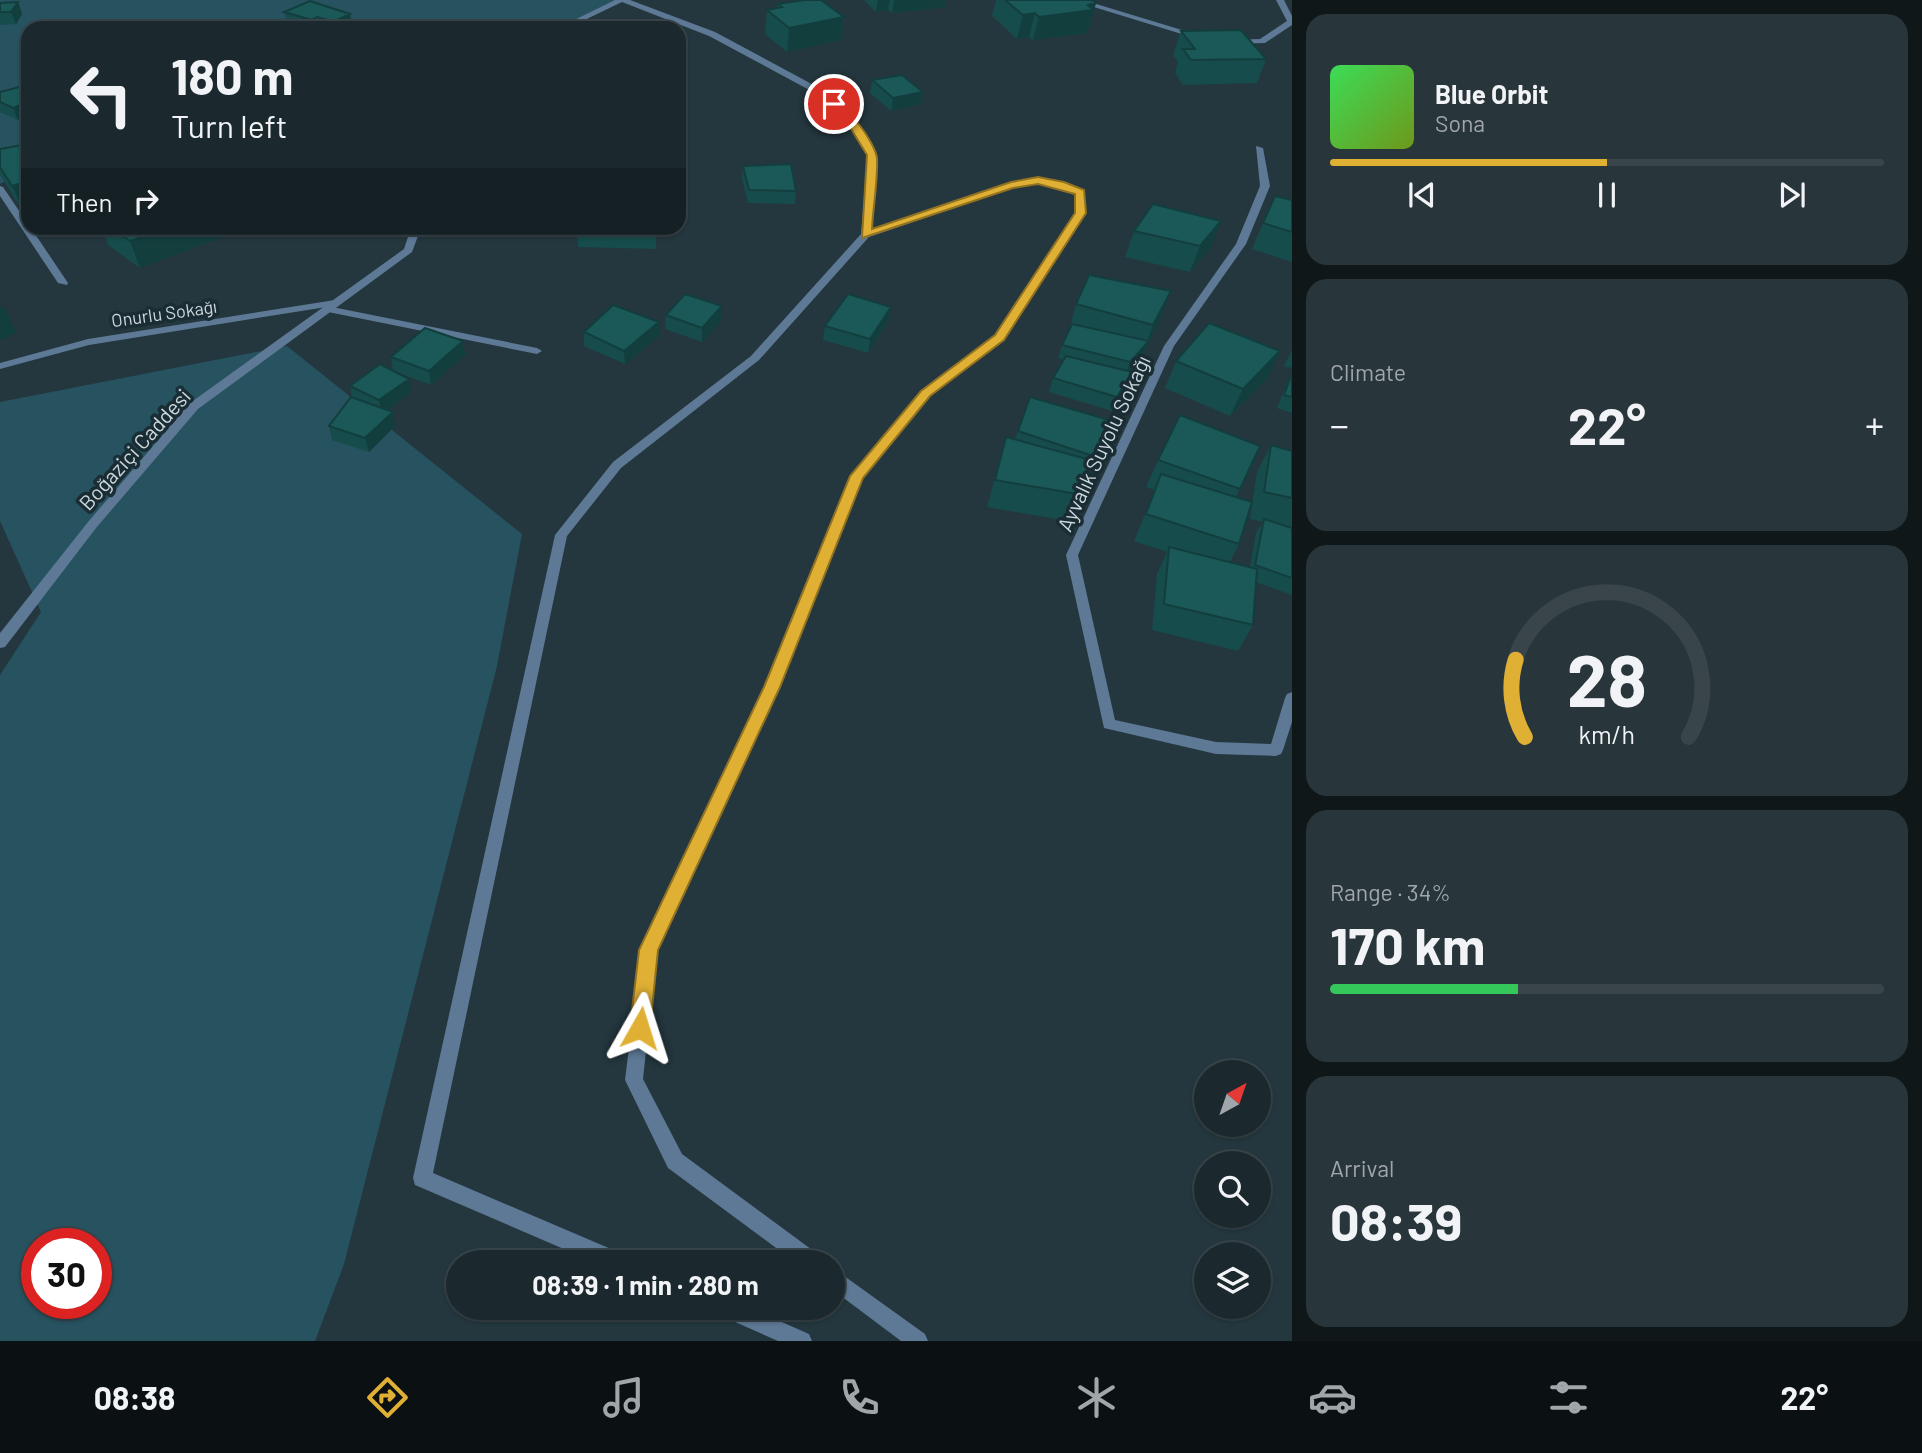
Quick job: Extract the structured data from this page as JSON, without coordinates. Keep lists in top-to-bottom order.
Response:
{
  "streets": {
    "street": ["Onurlu Sokağı", "Ayvalık Suyolu Sokağı", "Boğaziçi Caddesi"]
  },
  "crossings": [
    ["Onurlu Sokağı", "Boğaziçi Caddesi"]
  ],
  "north": "top right",
  "page": {
    "turn": ["180 m", "Turn left"],
    "song": ["Blue Orbit", "Sona"],
    "then": "Then",
    "tile": [
      "Climate",
      ["Range · 34%", "170 km"],
      ["Arrival", "08:39"]
    ],
    "heat": ["−", "22°", "+"],
    "limit": "30",
    "trip": "08:39 · 1 min · 280 m",
    "tabs": ["08:38", "22°"],
    "gauge": ["28", "km/h"]
  }
}
